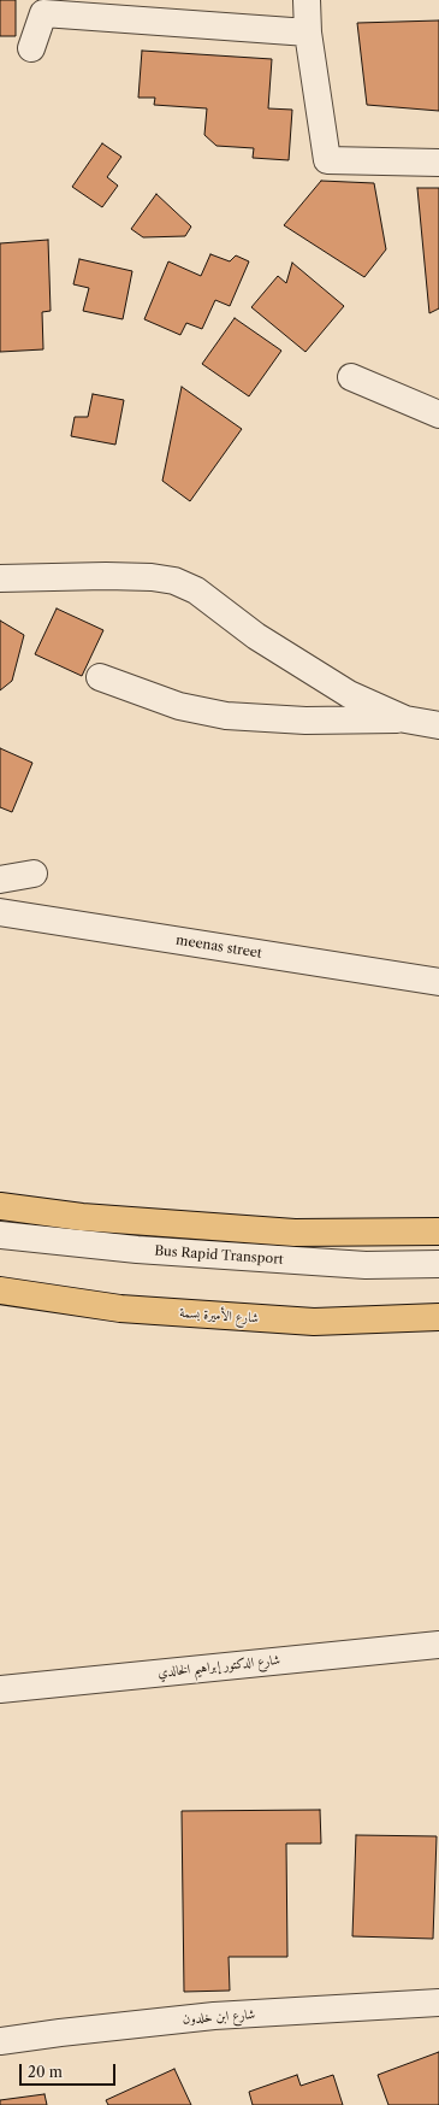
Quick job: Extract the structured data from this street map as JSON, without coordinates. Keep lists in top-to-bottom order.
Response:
{
  "streets": {
    "main road": ["شارع الأميرة بسمة"],
    "street": [
      "meenas street",
      "Bus Rapid Transport",
      "شارع الدكتور إبراهيم الخالدي",
      "شارع ابن خلدون"
    ]
  },
  "scale_bar": "20 m"
}
